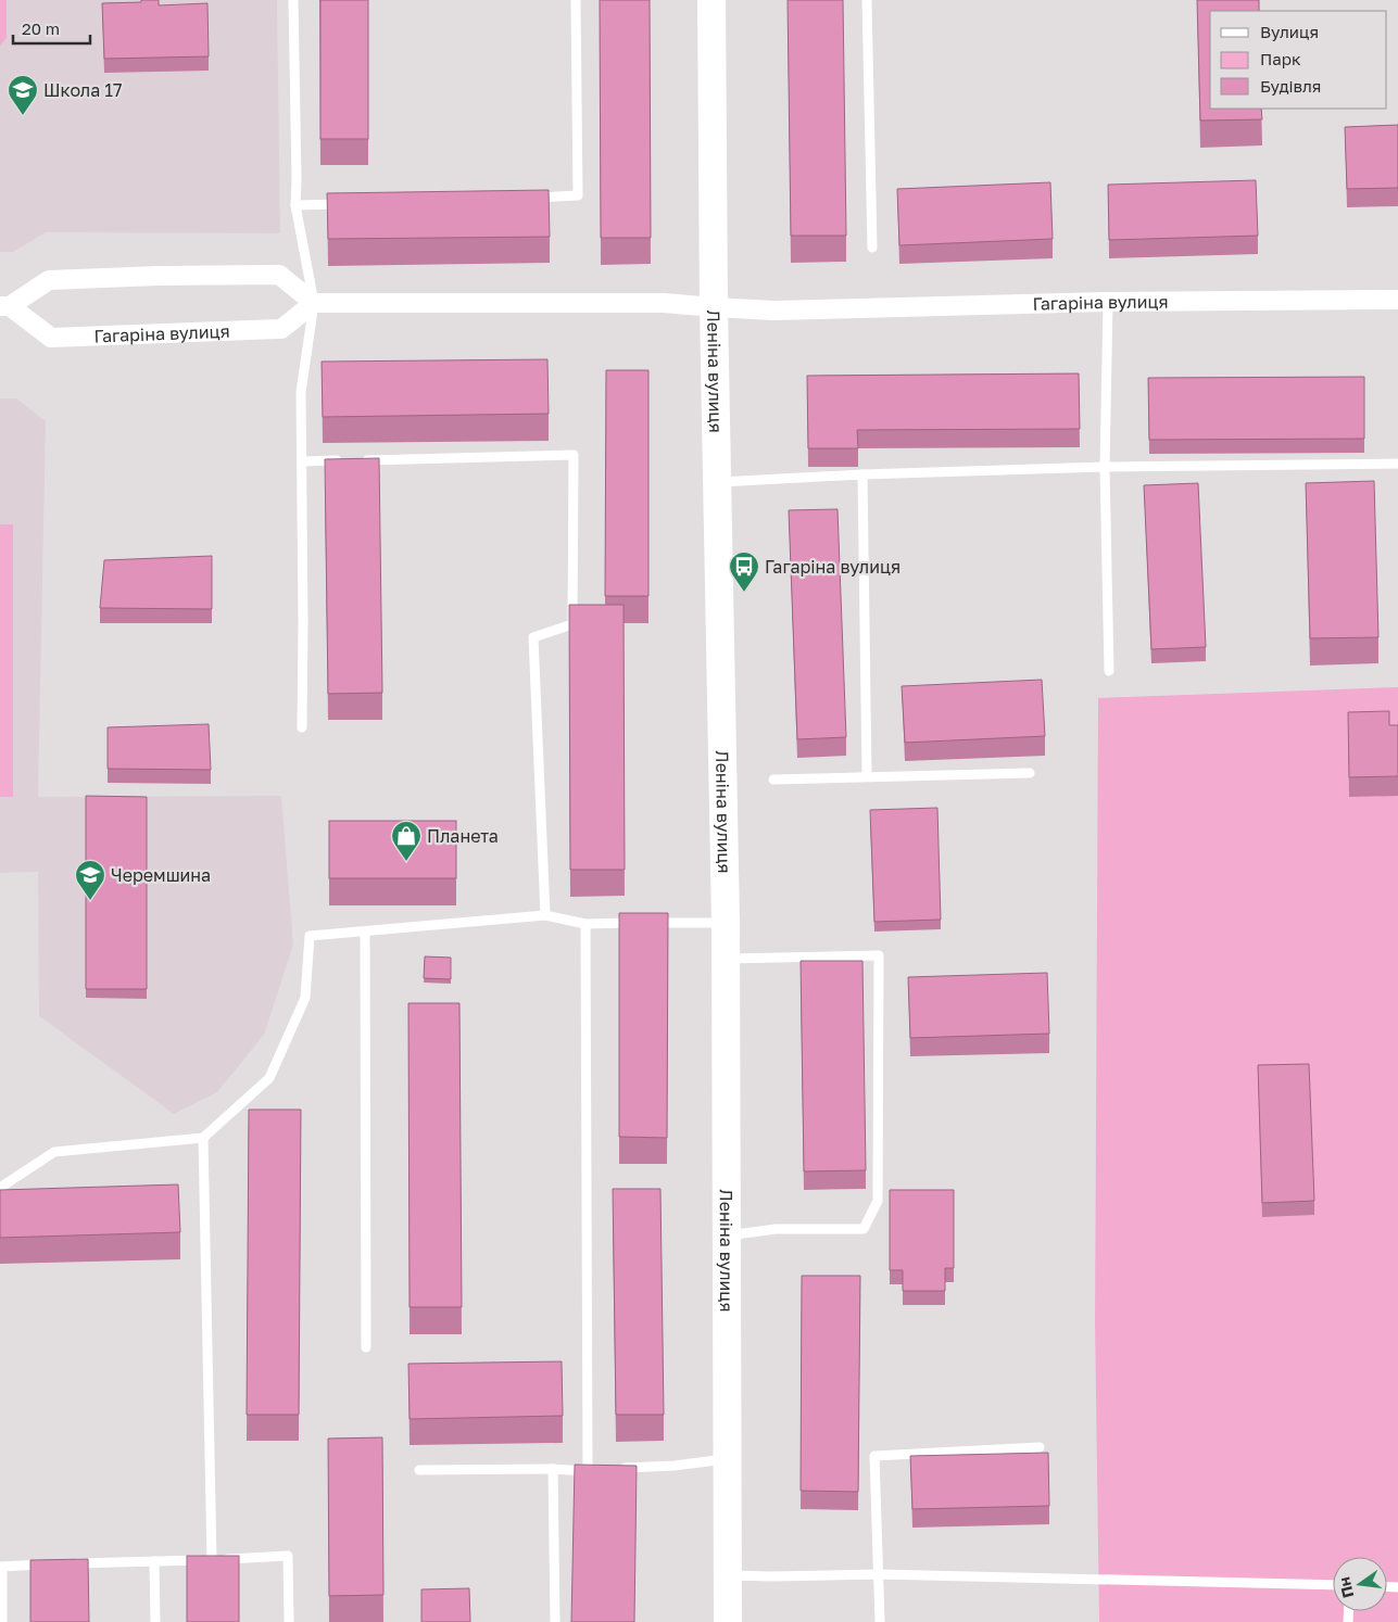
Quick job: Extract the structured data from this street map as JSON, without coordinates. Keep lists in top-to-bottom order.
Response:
{
  "streets": {
    "street": ["Гагаріна вулиця", "Леніна вулиця"]
  },
  "crossings": [
    ["Гагаріна вулиця", "Леніна вулиця"]
  ],
  "places": {
    "school or university": ["Школа 17", "Черемшина"],
    "bus stop": ["Гагаріна вулиця"],
    "shop": ["Планета"]
  },
  "legend": ["Вулиця", "Парк", "Будівля"],
  "scale_bar": "20 m",
  "north": "left"
}
